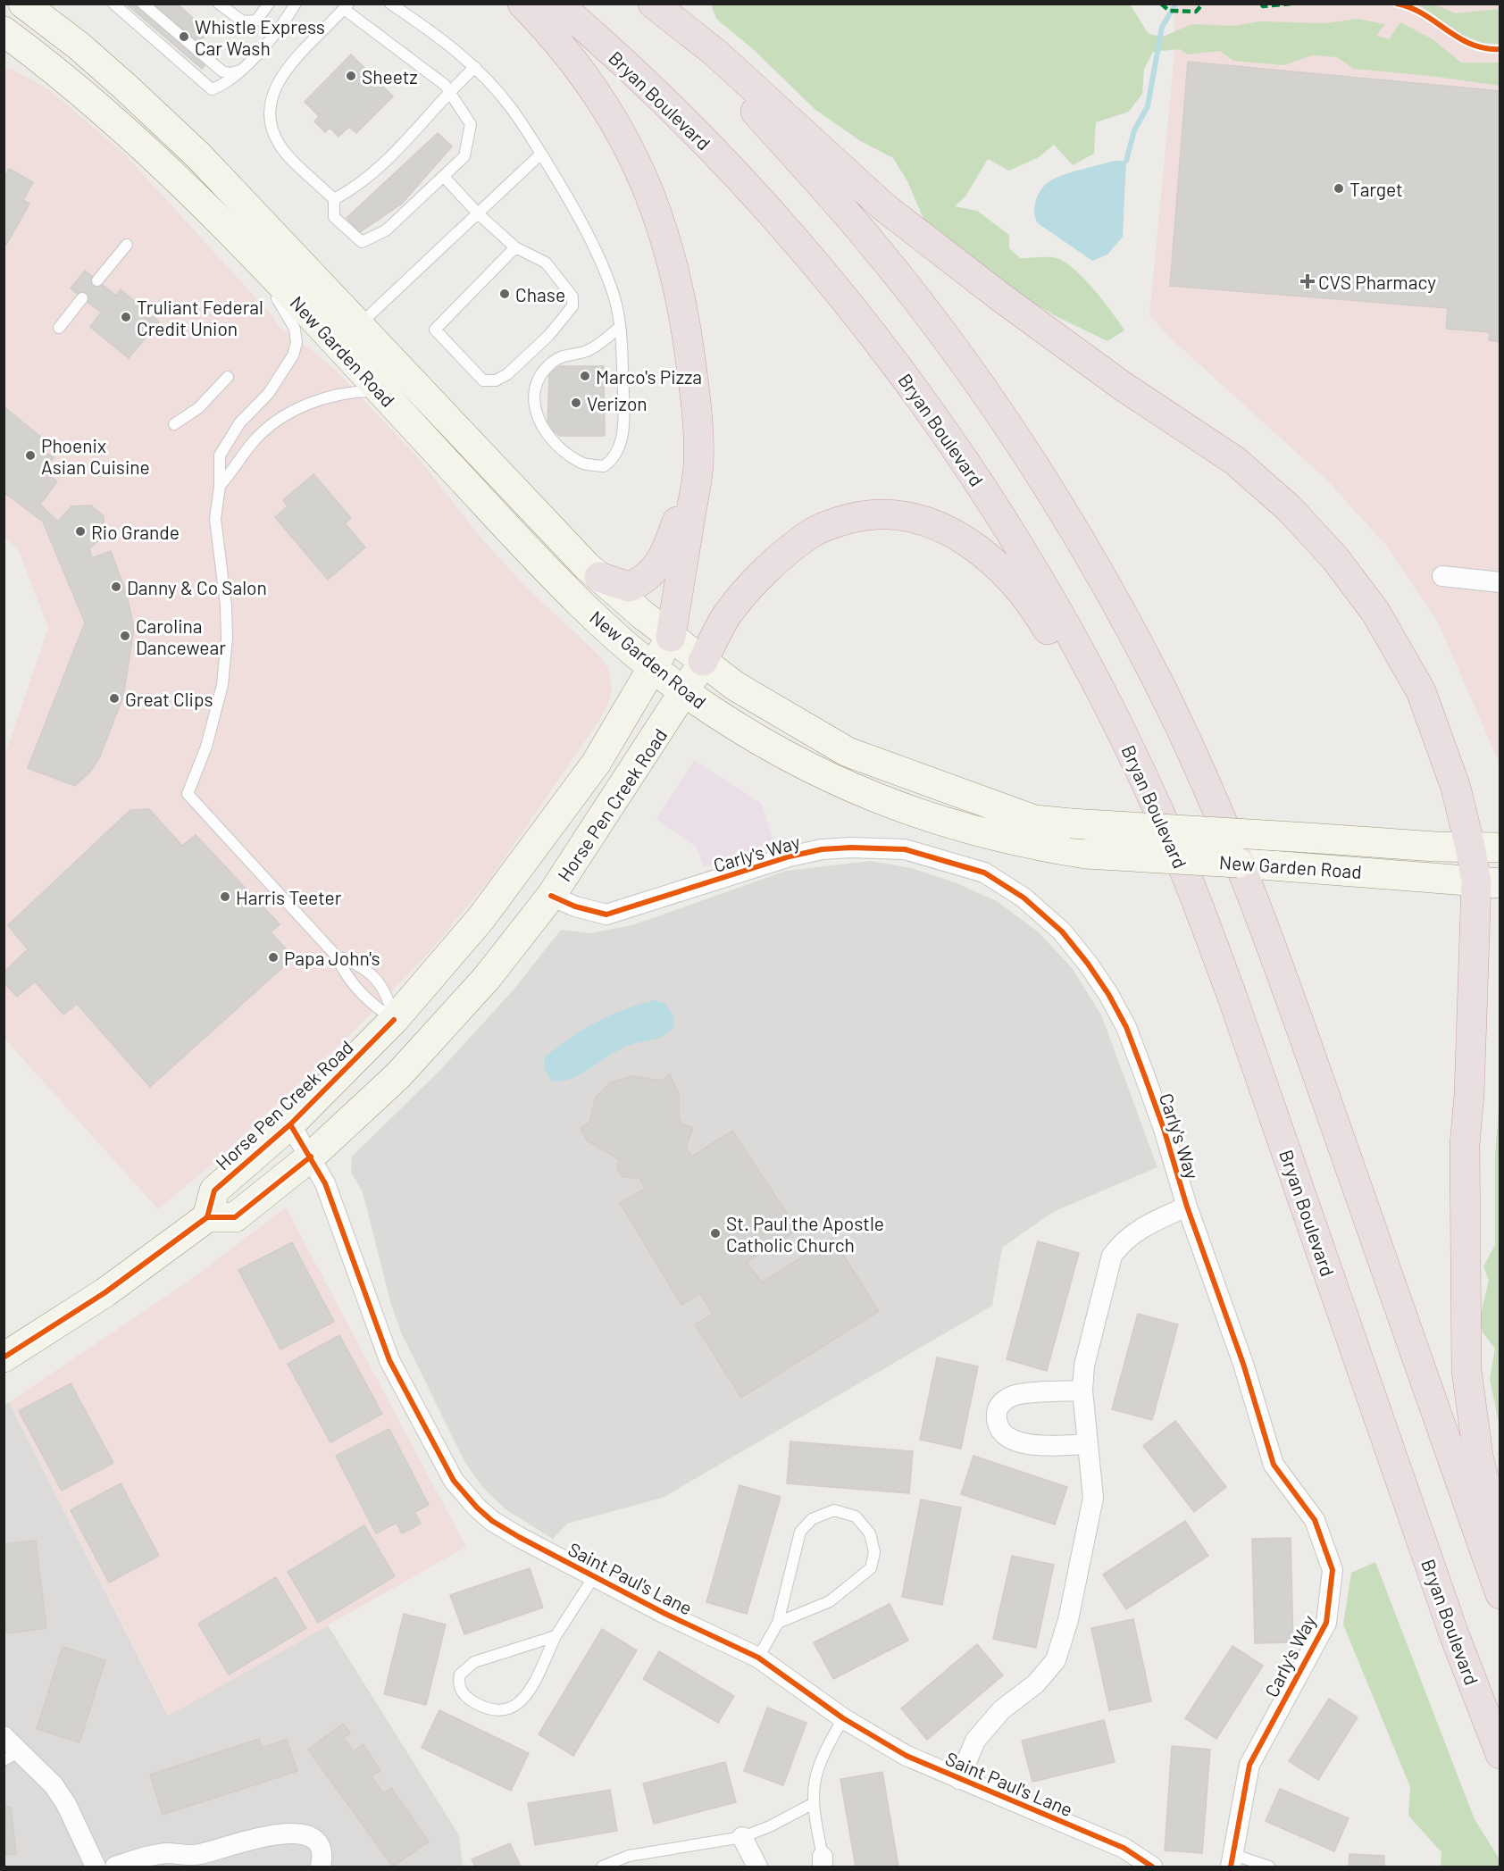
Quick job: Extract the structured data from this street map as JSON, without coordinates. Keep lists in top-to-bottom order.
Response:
{
  "streets": {
    "highway": ["Bryan Boulevard"],
    "main road": ["New Garden Road", "Horse Pen Creek Road"],
    "street": ["Carly's Way", "Saint Paul's Lane"]
  },
  "crossings": [
    ["New Garden Road", "Horse Pen Creek Road"],
    ["Horse Pen Creek Road", "Carly's Way"],
    ["Horse Pen Creek Road", "Saint Paul's Lane"]
  ],
  "places": {
    "other": [
      "Whistle Express Car Wash",
      "Sheetz",
      "Target",
      "Chase",
      "Truliant Federal Credit Union",
      "Marco's Pizza",
      "Verizon",
      "Phoenix Asian Cuisine",
      "Rio Grande",
      "Danny & Co Salon",
      "Carolina Dancewear",
      "Great Clips",
      "Harris Teeter",
      "Papa John's",
      "St. Paul the Apostle Catholic Church"
    ],
    "health": ["CVS Pharmacy"]
  }
}
